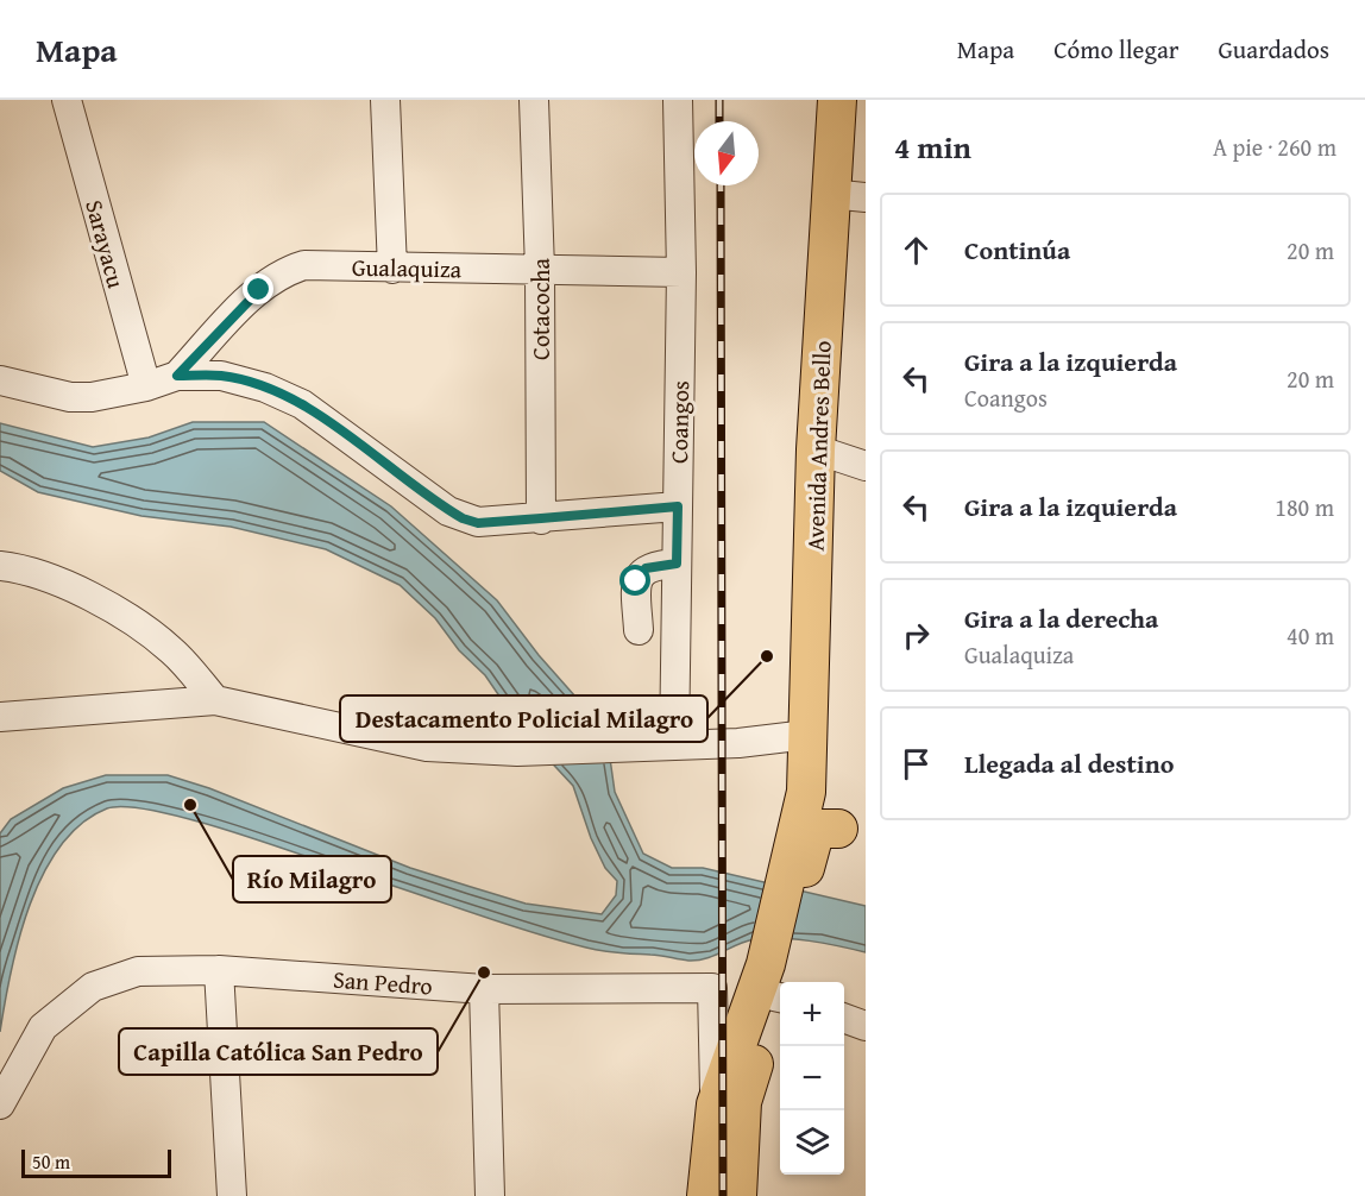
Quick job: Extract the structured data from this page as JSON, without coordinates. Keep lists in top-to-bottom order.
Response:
{
  "streets": {
    "main road": ["Avenida Andres Bello"],
    "street": [
      "Sarayacu",
      "Gualaquiza",
      "Cotacocha",
      "Coangos",
      "San Pedro"
    ]
  },
  "crossings": [
    ["Gualaquiza", "Cotacocha"],
    ["Gualaquiza", "Coangos"]
  ],
  "places": ["Destacamento Policial Milagro", "Río Milagro", "Capilla Católica San Pedro"],
  "scale_bar": "50 m",
  "north": "bottom",
  "page": {
    "header": "Mapa",
    "nav": ["Mapa", "Cómo llegar", "Guardados"],
    "heading": ["4 min", "A pie · 260 m"],
    "list": [
      ["Continúa", "20 m"],
      ["Gira a la izquierda", "Coangos", "20 m"],
      ["Gira a la izquierda", "180 m"],
      ["Gira a la derecha", "Gualaquiza", "40 m"],
      "Llegada al destino"
    ],
    "map_buttons": ["+", "−"],
    "scale": "50 m"
  }
}
